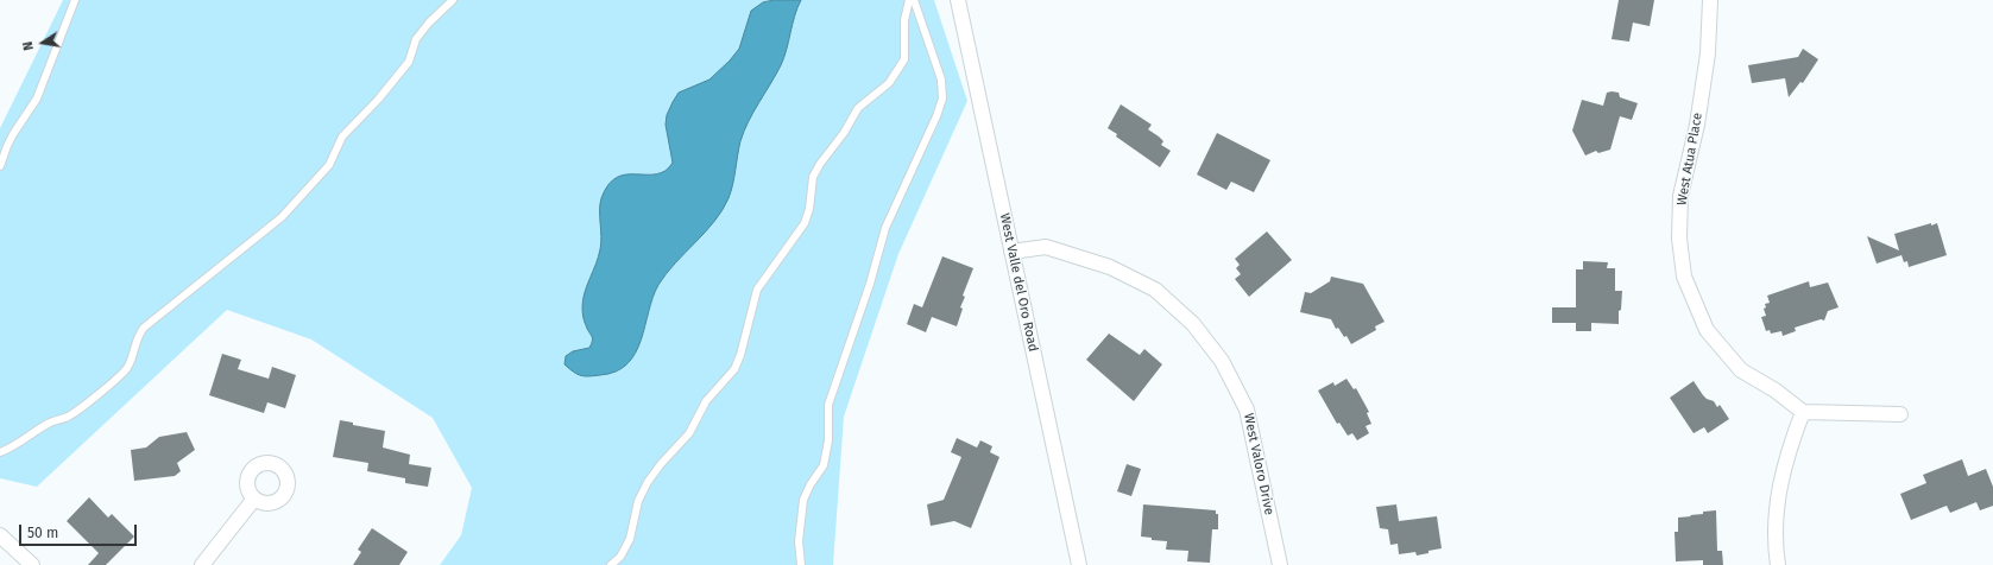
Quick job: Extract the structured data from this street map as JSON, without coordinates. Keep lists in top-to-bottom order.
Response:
{
  "streets": {
    "street": ["West Atua Place", "West Valle del Oro Road", "West Valoro Drive"]
  },
  "crossings": [
    ["West Valle del Oro Road", "West Valoro Drive"]
  ],
  "scale_bar": "50 m",
  "north": "left"
}
